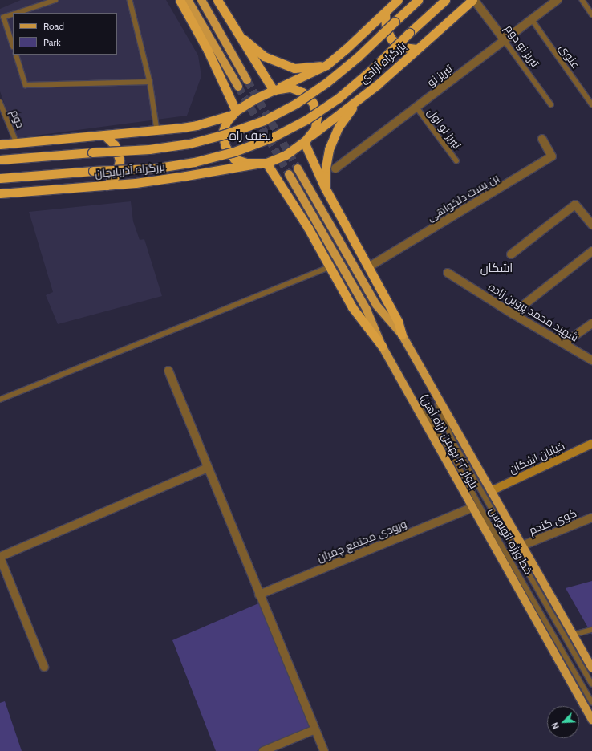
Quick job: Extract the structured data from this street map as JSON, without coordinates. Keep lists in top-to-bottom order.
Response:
{
  "streets": {
    "highway": ["بزرگراه آزادی", "بزرگراه آذربایجان"],
    "main road": ["بلوار ۲۲ بهمن (راه آهن)", "خیابان اشکان"],
    "street": [
      "تبریز نو دوم",
      "تبریز نو",
      "بن بست دلخواهی",
      "شهید محمد پروین زاده",
      "کوی گندم",
      "ورودی مجتمع چمران"
    ],
    "lane": [
      "علوی",
      "دوم",
      "تبریز نو اول",
      "خط ویژه اتوبوس"
    ]
  },
  "crossings": [
    ["تبریز نو دوم", "بزرگراه آزادی"],
    ["تبریز نو دوم", "تبریز نو"],
    ["علوی", "تبریز نو"],
    ["بزرگراه آزادی", "بزرگراه آذربایجان"],
    ["تبریز نو", "تبریز نو اول"],
    ["بلوار ۲۲ بهمن (راه آهن)", "خیابان اشکان"],
    ["بلوار ۲۲ بهمن (راه آهن)", "کوی گندم"],
    ["بلوار ۲۲ بهمن (راه آهن)", "ورودی مجتمع چمران"],
    ["بلوار ۲۲ بهمن (راه آهن)", "خط ویژه اتوبوس"]
  ],
  "districts": ["نصف راه", "اشکان"],
  "legend": ["Road", "Park"],
  "north": "bottom left"
}
